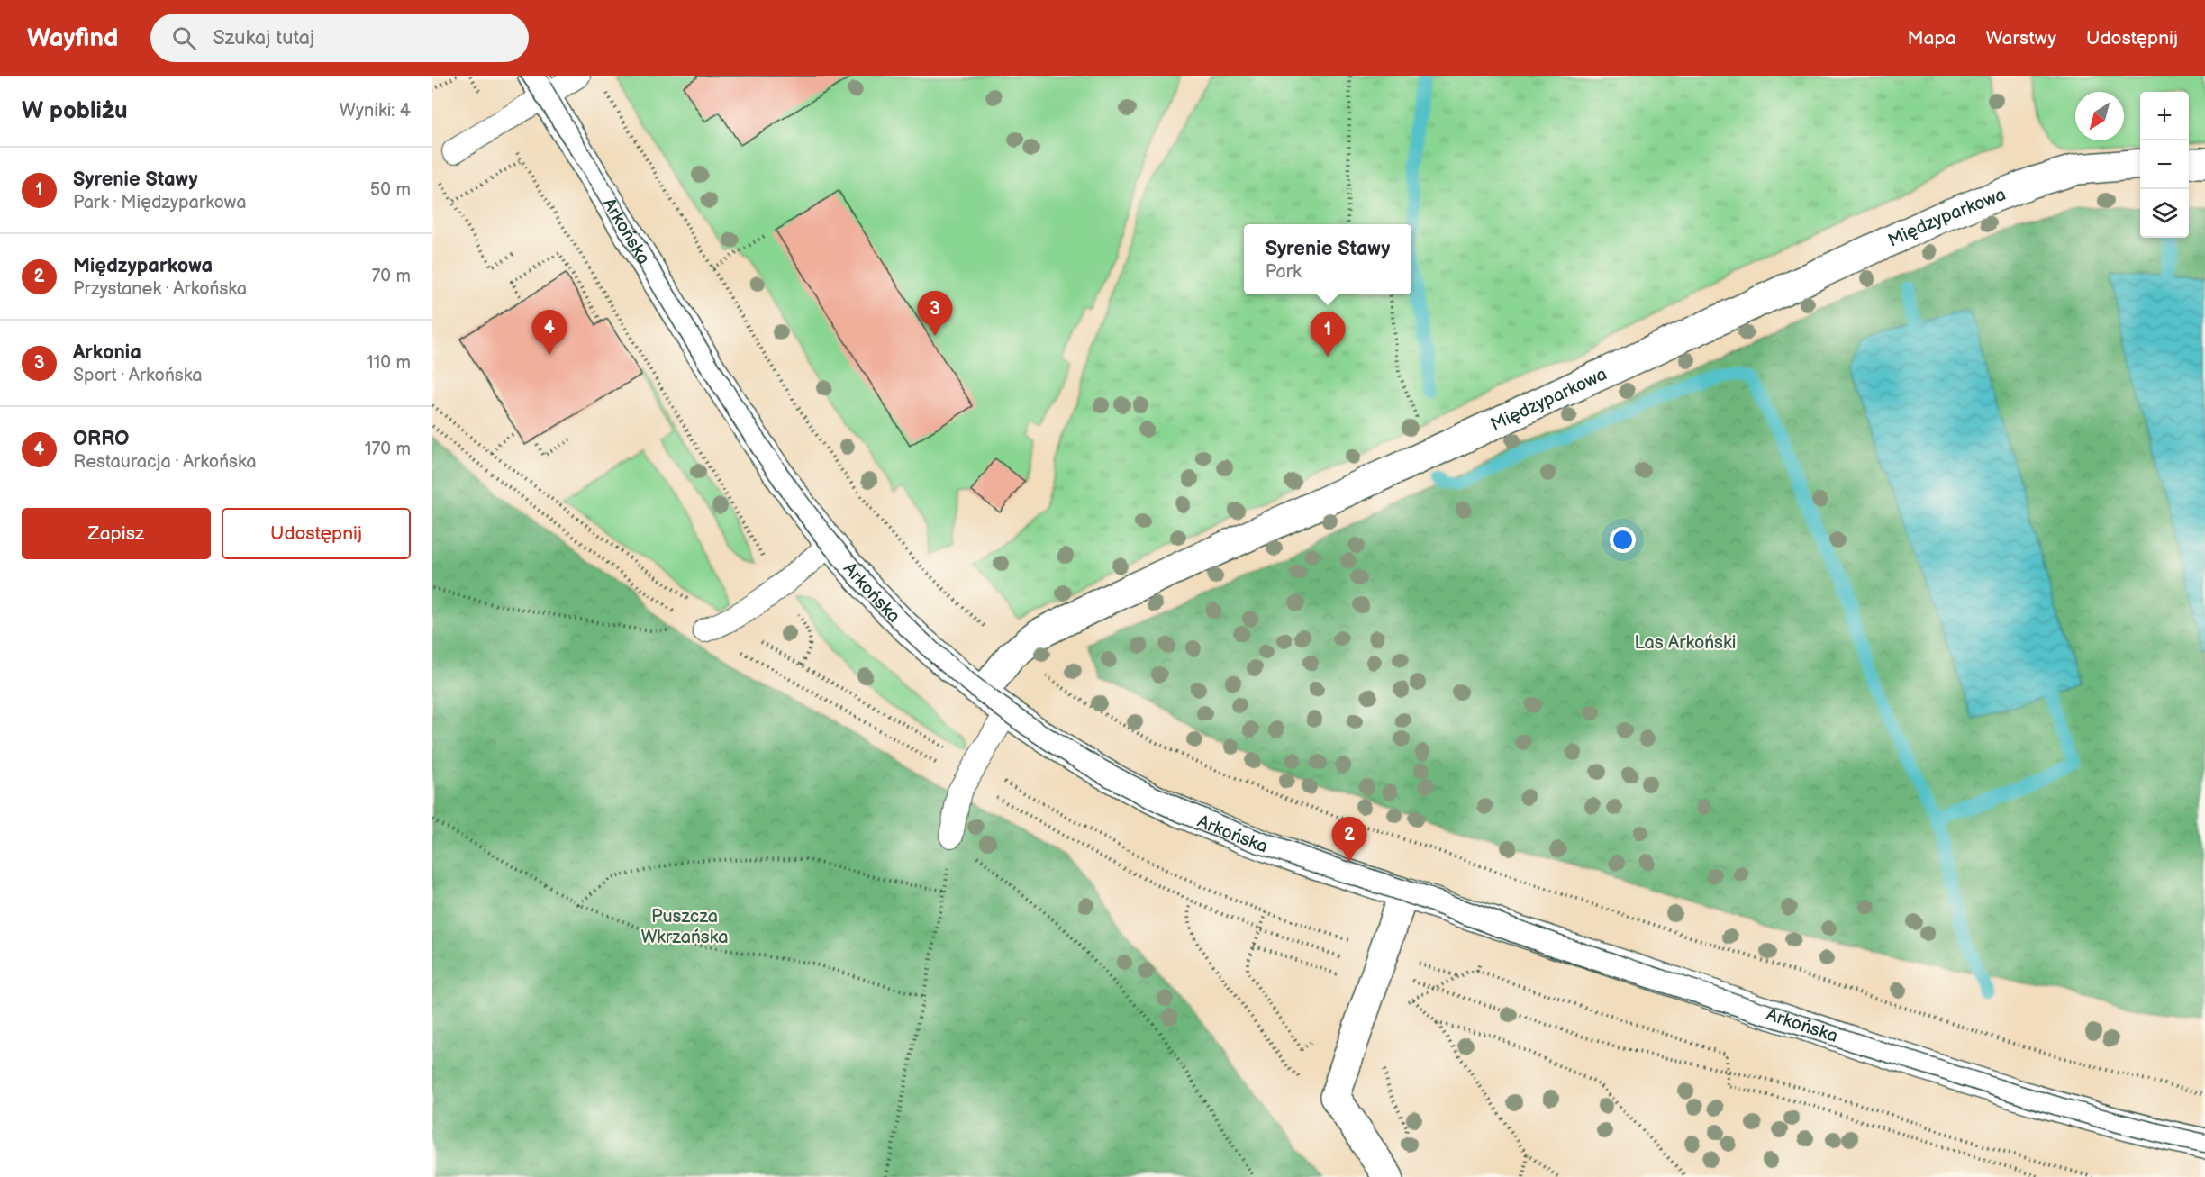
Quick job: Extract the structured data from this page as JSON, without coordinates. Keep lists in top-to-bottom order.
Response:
{
  "streets": {
    "street": ["Międzyparkowa", "Arkońska"]
  },
  "crossings": [
    ["Międzyparkowa", "Arkońska"]
  ],
  "parks": ["Las Arkoński", "Puszcza Wkrzańska"],
  "north": "bottom left",
  "page": {
    "header": "Wayfind",
    "search": "Szukaj tutaj",
    "nav": ["Mapa", "Warstwy", "Udostępnij"],
    "heading": ["W pobliżu", "Wyniki: 4"],
    "map_buttons": ["+", "−"],
    "list": [
      {
        "mark": "1",
        "name": "Syrenie Stawy",
        "note": "Park · Międzyparkowa",
        "value": "50 m"
      },
      {
        "mark": "2",
        "name": "Międzyparkowa",
        "note": "Przystanek · Arkońska",
        "value": "70 m"
      },
      {
        "mark": "3",
        "name": "Arkonia",
        "note": "Sport · Arkońska",
        "value": "110 m"
      },
      {
        "mark": "4",
        "name": "ORRO",
        "note": "Restauracja · Arkońska",
        "value": "170 m"
      }
    ],
    "popup": ["Syrenie Stawy", "Park"],
    "pins": [
      "3",
      "4",
      "1",
      "2"
    ],
    "buttons": ["Zapisz", "Udostępnij"]
  }
}
